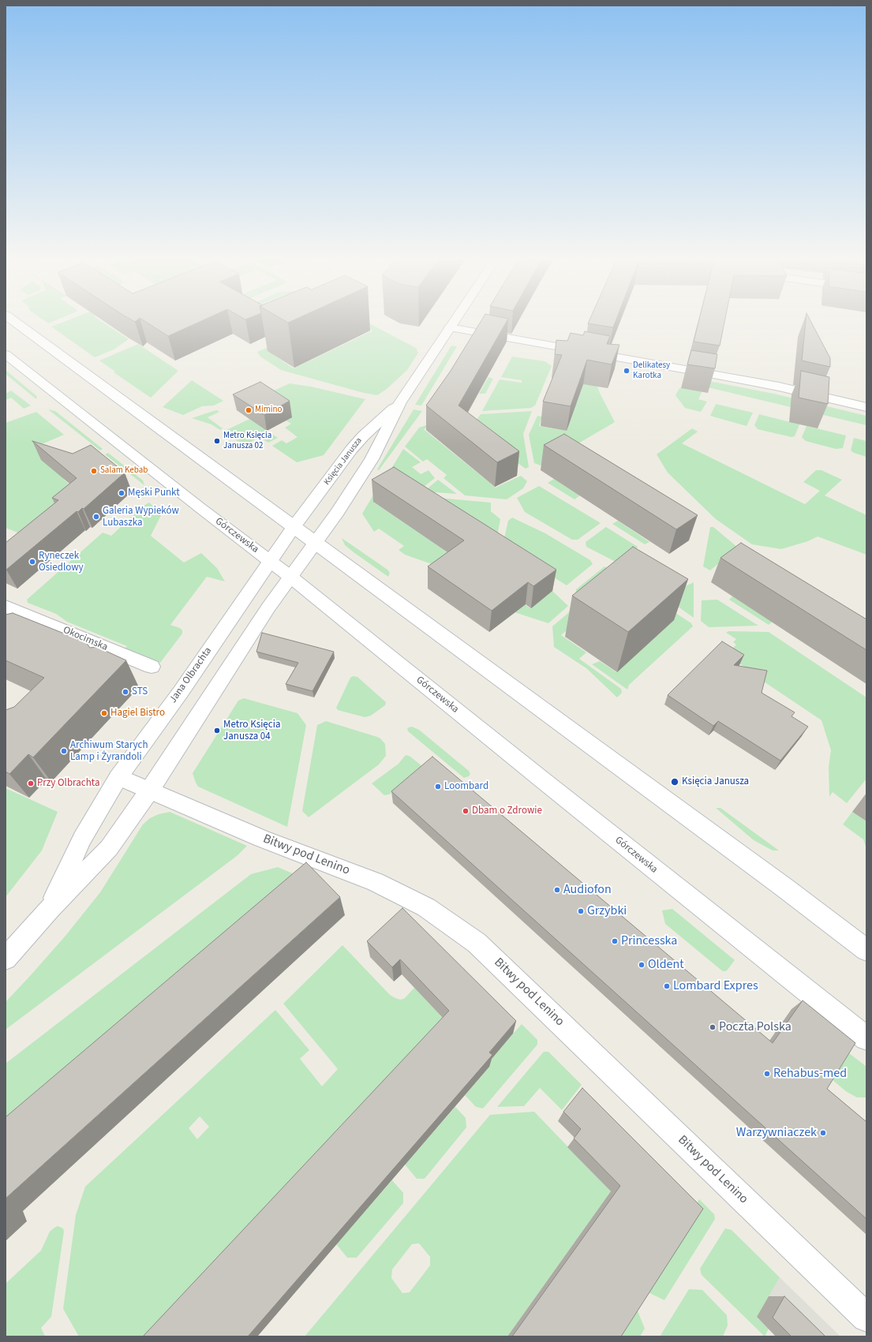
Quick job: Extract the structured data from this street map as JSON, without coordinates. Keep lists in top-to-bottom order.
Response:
{
  "streets": {
    "street": [
      "Księcia Janusza",
      "Górczewska",
      "Okocimska",
      "Jana Olbrachta",
      "Bitwy pod Lenino"
    ]
  },
  "crossings": [
    ["Księcia Janusza", "Jana Olbrachta"],
    ["Górczewska", "Jana Olbrachta"],
    ["Jana Olbrachta", "Bitwy pod Lenino"]
  ],
  "places": [
    "Delikatesy Karotka",
    "Mimino",
    "Metro Księcia Janusza 02",
    "Salam Kebab",
    "Męski Punkt",
    "Galeria Wypieków Lubaszka",
    "Ryneczek Osiedlowy",
    "STS",
    "Hagiel Bistro",
    "Metro Księcia Janusza 04",
    "Archiwum Starych Lamp i Żyrandoli",
    "Księcia Janusza",
    "Przy Olbrachta",
    "Loombard",
    "Dbam o Zdrowie",
    "Audiofon",
    "Grzybki",
    "Princesska",
    "Oldent",
    "Lombard Expres",
    "Poczta Polska",
    "Rehabus-med",
    "Warzywniaczek"
  ]
}
